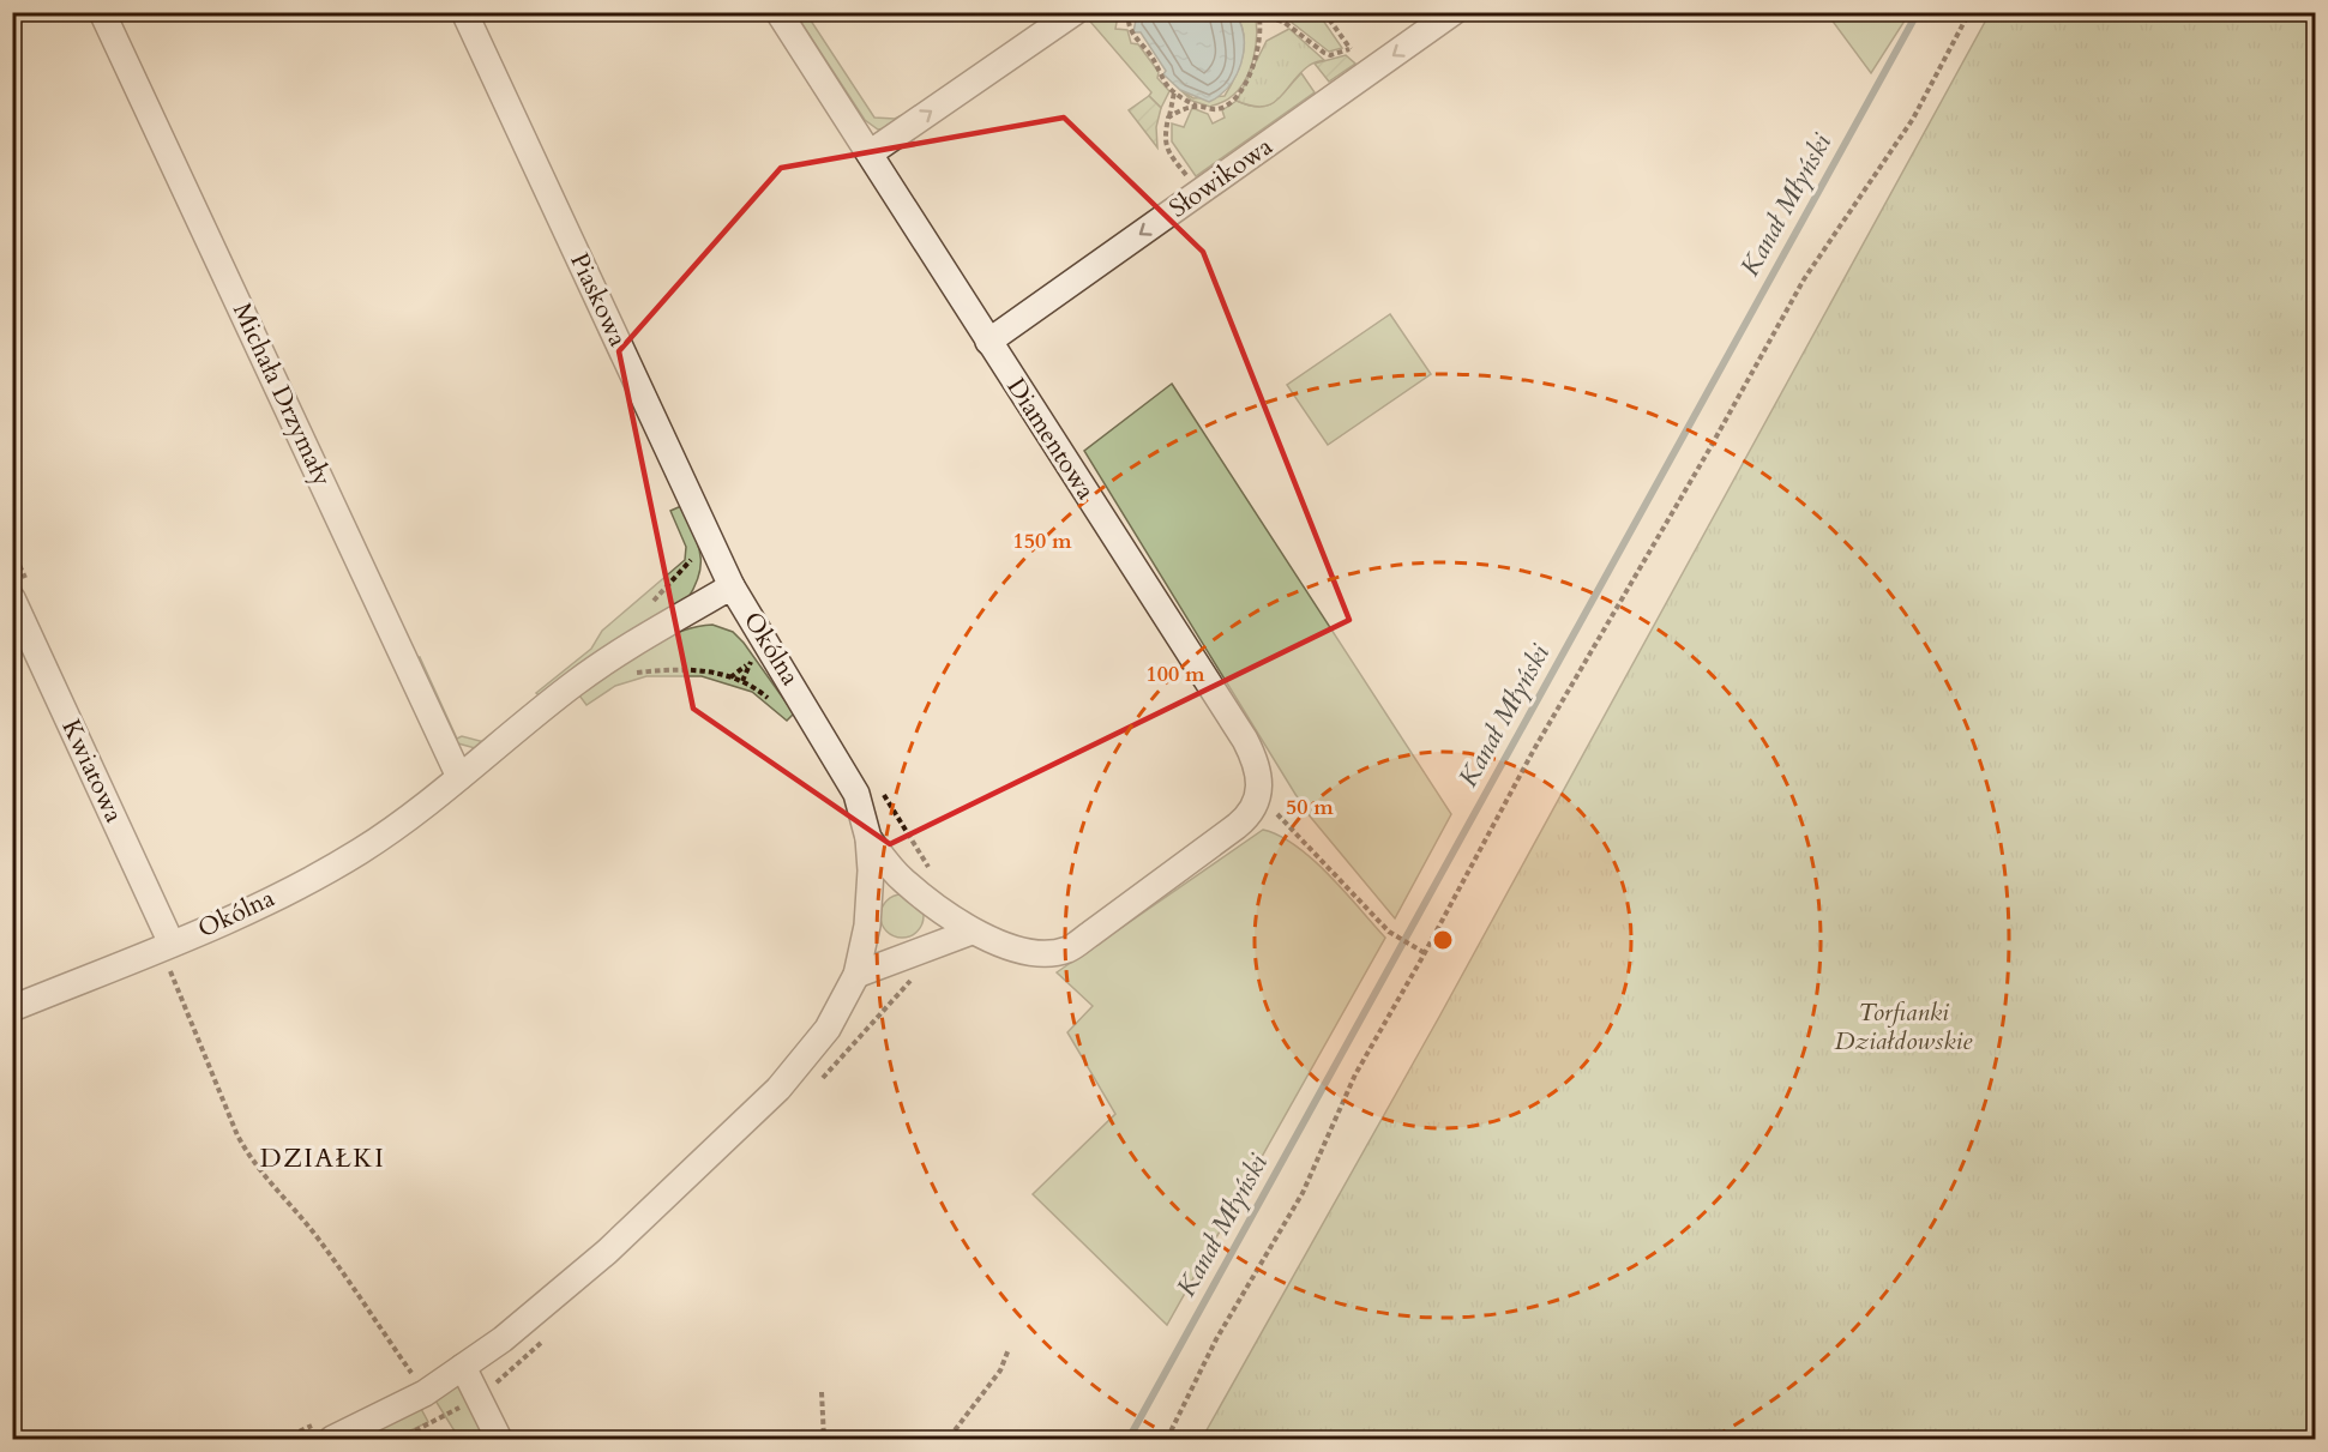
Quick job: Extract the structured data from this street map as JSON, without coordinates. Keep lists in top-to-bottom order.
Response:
{
  "streets": {
    "street": [
      "Słowikowa",
      "Piaskowa",
      "Michała Drzymały",
      "Diamentowa",
      "Okólna",
      "Kwiatowa"
    ]
  },
  "crossings": [
    ["Słowikowa", "Diamentowa"],
    ["Piaskowa", "Okólna"],
    ["Michała Drzymały", "Okólna"],
    ["Okólna", "Kwiatowa"]
  ],
  "districts": ["DZIAŁKI"],
  "water": ["Kanał Młyński"],
  "parks": ["Torfianki Działdowskie"],
  "rings": ["150 m", "100 m", "50 m"]
}
